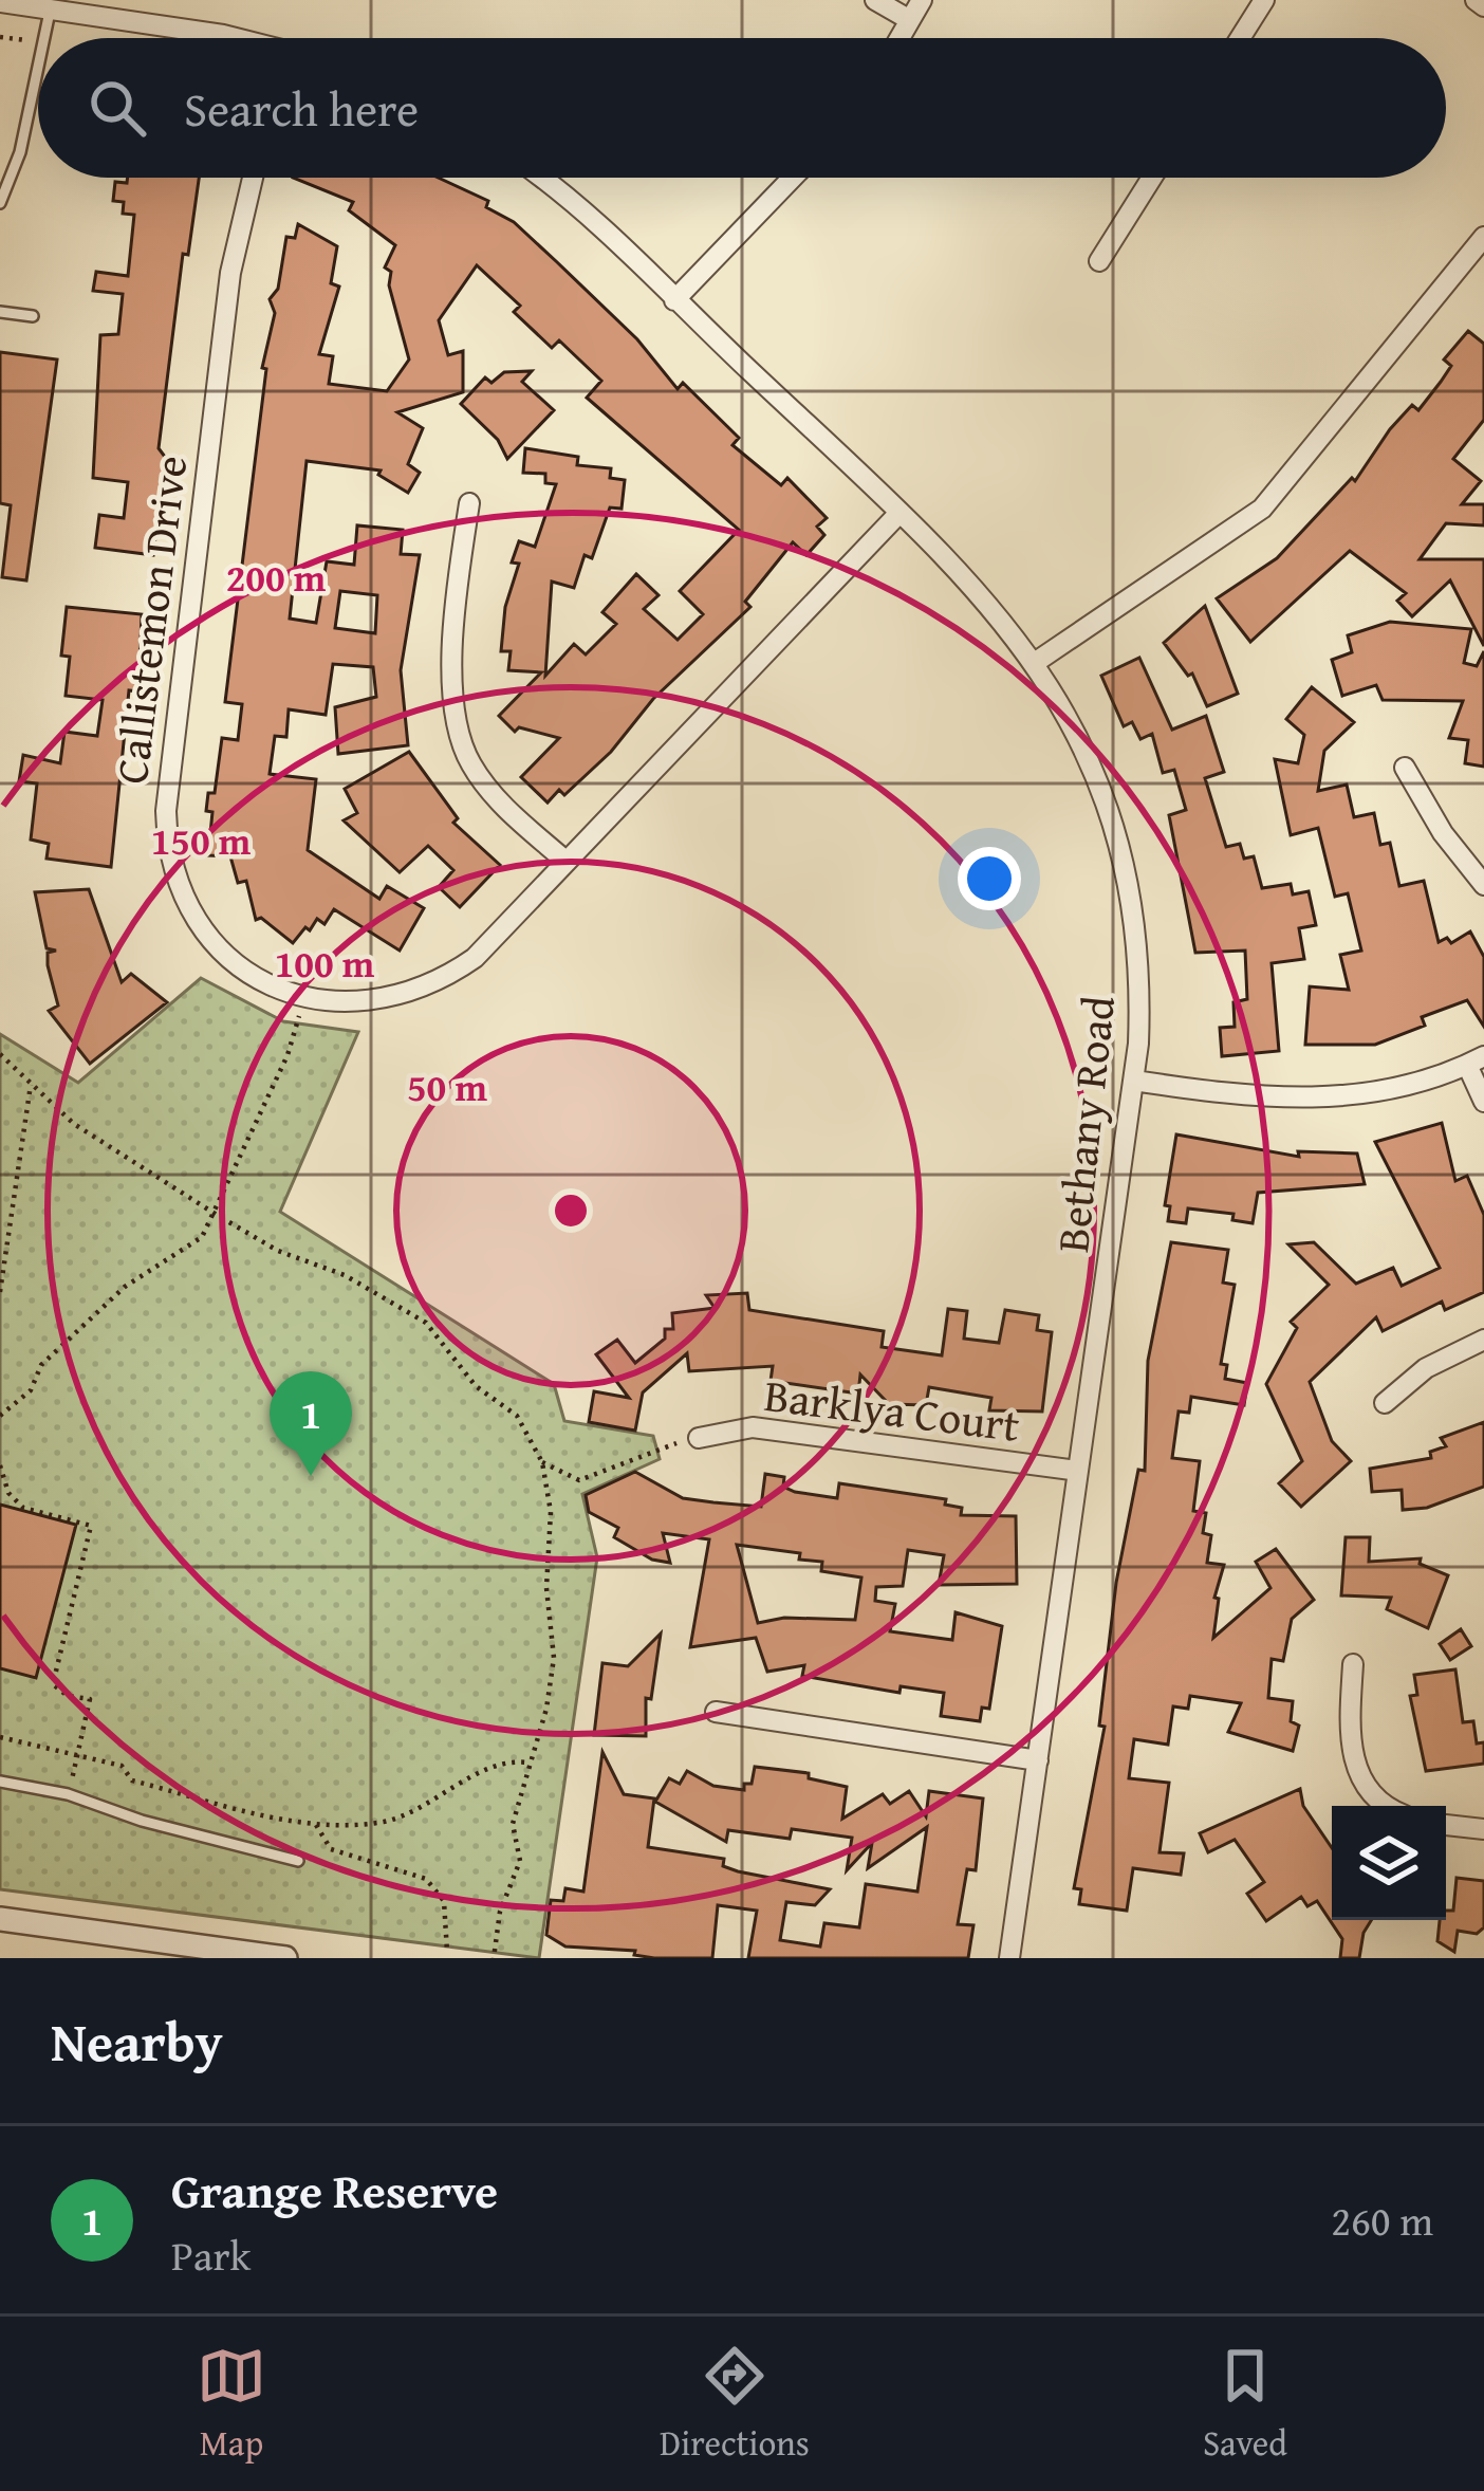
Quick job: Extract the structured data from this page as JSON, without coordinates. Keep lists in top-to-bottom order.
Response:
{
  "streets": {
    "street": ["Callistemon Drive", "Bethany Road", "Barklya Court"]
  },
  "crossings": [
    ["Callistemon Drive", "Bethany Road"],
    ["Bethany Road", "Barklya Court"]
  ],
  "page": {
    "search": "Search here",
    "pins": "1",
    "heading": "Nearby",
    "list": [
      {
        "mark": "1",
        "name": "Grange Reserve",
        "note": "Park",
        "value": "260 m"
      }
    ],
    "nav": ["Map", "Directions", "Saved"]
  },
  "rings": [
    "200 m",
    "150 m",
    "100 m",
    "50 m"
  ]
}
